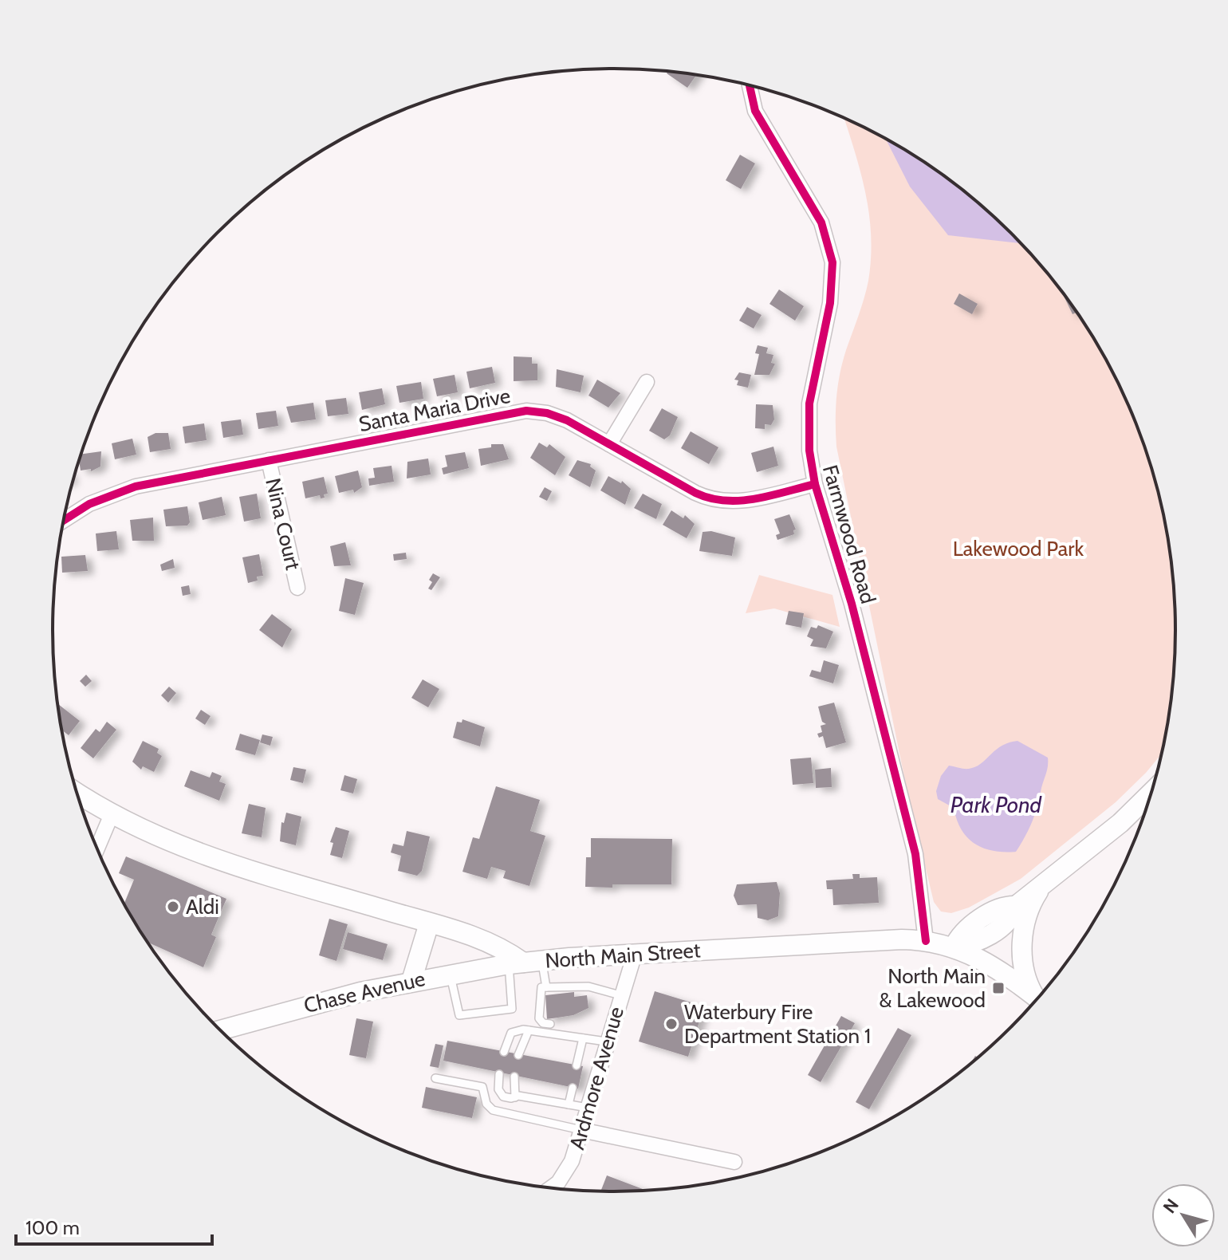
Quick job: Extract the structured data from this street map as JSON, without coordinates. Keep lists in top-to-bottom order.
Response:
{
  "streets": {
    "main road": ["North Main Street", "Chase Avenue"],
    "street": [
      "Santa Maria Drive",
      "Nina Court",
      "Farmwood Road",
      "Ardmore Avenue"
    ]
  },
  "crossings": [
    ["Santa Maria Drive", "Nina Court"],
    ["Santa Maria Drive", "Farmwood Road"],
    ["Farmwood Road", "North Main Street"],
    ["North Main Street", "Chase Avenue"],
    ["North Main Street", "Ardmore Avenue"]
  ],
  "water": ["Park Pond"],
  "parks": ["Lakewood Park"],
  "places": {
    "other": ["Aldi", "Waterbury Fire Department Station 1"],
    "transit": ["North Main & Lakewood"]
  },
  "scale_bar": "100 m",
  "north": "top left"
}
